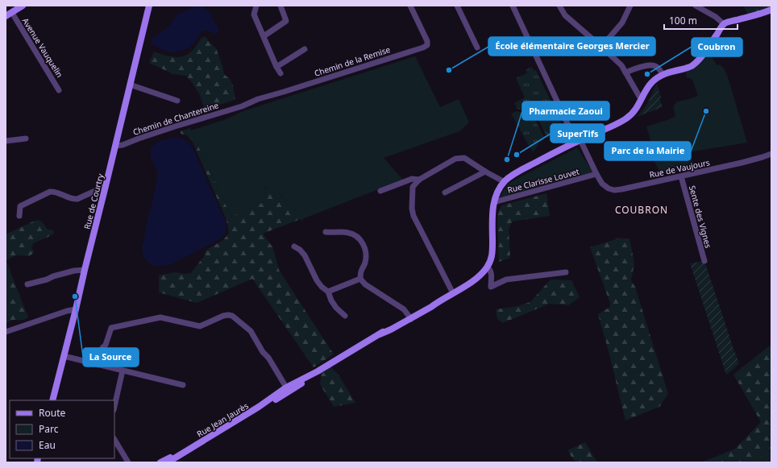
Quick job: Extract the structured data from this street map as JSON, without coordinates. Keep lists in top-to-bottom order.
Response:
{
  "streets": {
    "street": [
      "Avenue Vauquelin",
      "Chemin de la Remise",
      "Chemin de Chantereine",
      "Rue de Vaujours",
      "Rue Clarisse Louvet",
      "Rue de Courtry",
      "Sente des Vignes",
      "Rue Jean Jaurès"
    ]
  },
  "crossings": [
    ["Chemin de la Remise", "Chemin de Chantereine"],
    ["Chemin de Chantereine", "Rue de Courtry"],
    ["Rue de Vaujours", "Rue Clarisse Louvet"],
    ["Rue de Vaujours", "Sente des Vignes"],
    ["Rue de Vaujours", "Rue Jean Jaurès"],
    ["Rue Clarisse Louvet", "Rue Jean Jaurès"]
  ],
  "districts": ["COUBRON"],
  "places": [
    "École élémentaire Georges Mercier",
    "Coubron",
    "Parc de la Mairie",
    "SuperTifs",
    "Pharmacie Zaoui",
    "La Source"
  ],
  "legend": ["Route", "Parc", "Eau"],
  "scale_bar": "100 m"
}
